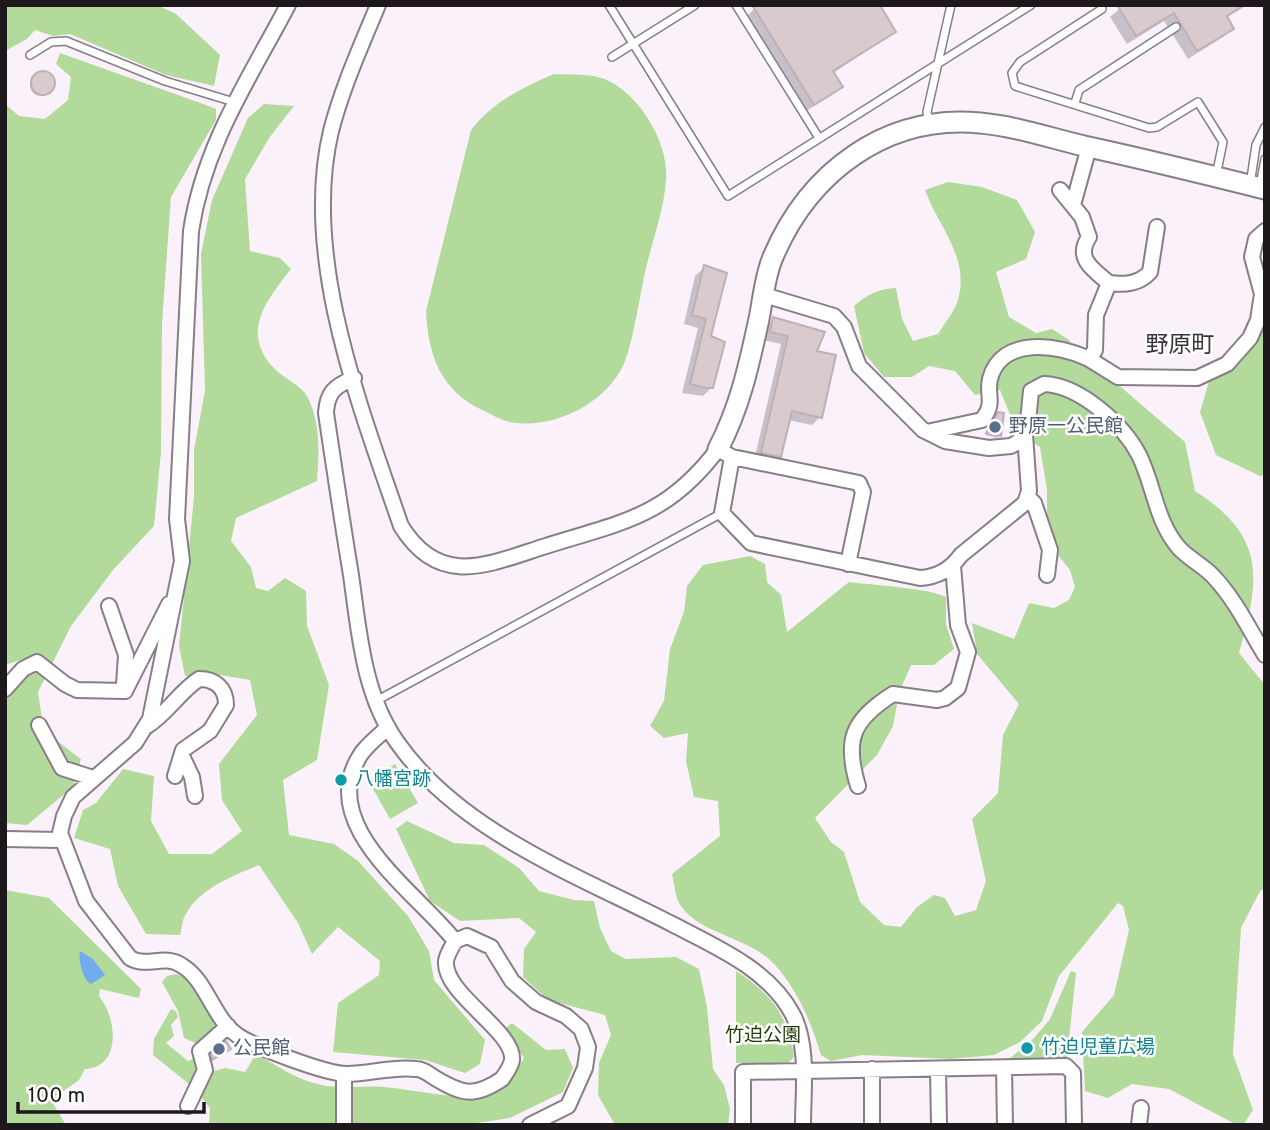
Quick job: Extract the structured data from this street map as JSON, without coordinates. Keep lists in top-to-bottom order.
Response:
{
  "districts": ["野原町"],
  "parks": ["竹迫公園"],
  "places": [
    "野原一公民館",
    "八幡宮跡",
    "竹迫児童広場",
    "公民館"
  ],
  "scale_bar": "100 m"
}
